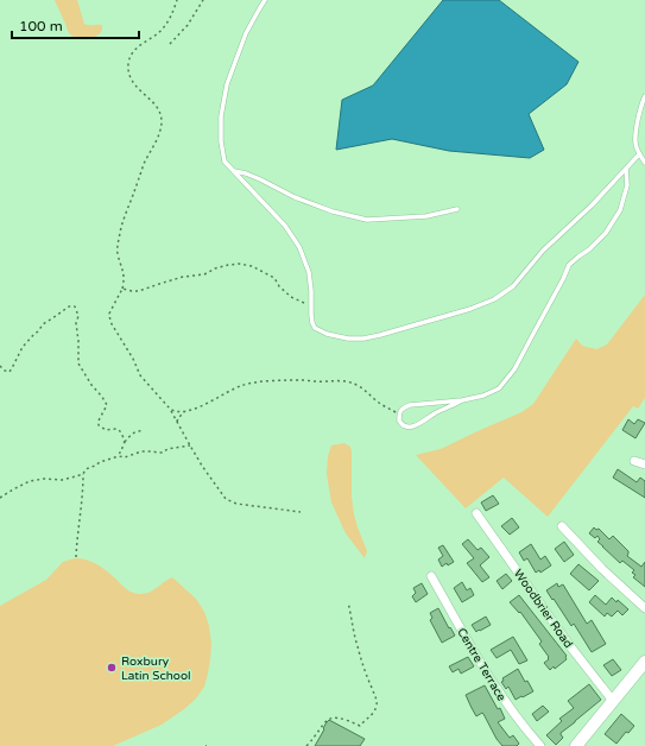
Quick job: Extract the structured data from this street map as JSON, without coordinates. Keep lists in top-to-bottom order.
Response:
{
  "streets": {
    "street": ["Woodbrier Road", "Centre Terrace"]
  },
  "places": ["Roxbury Latin School"],
  "scale_bar": "100 m"
}
